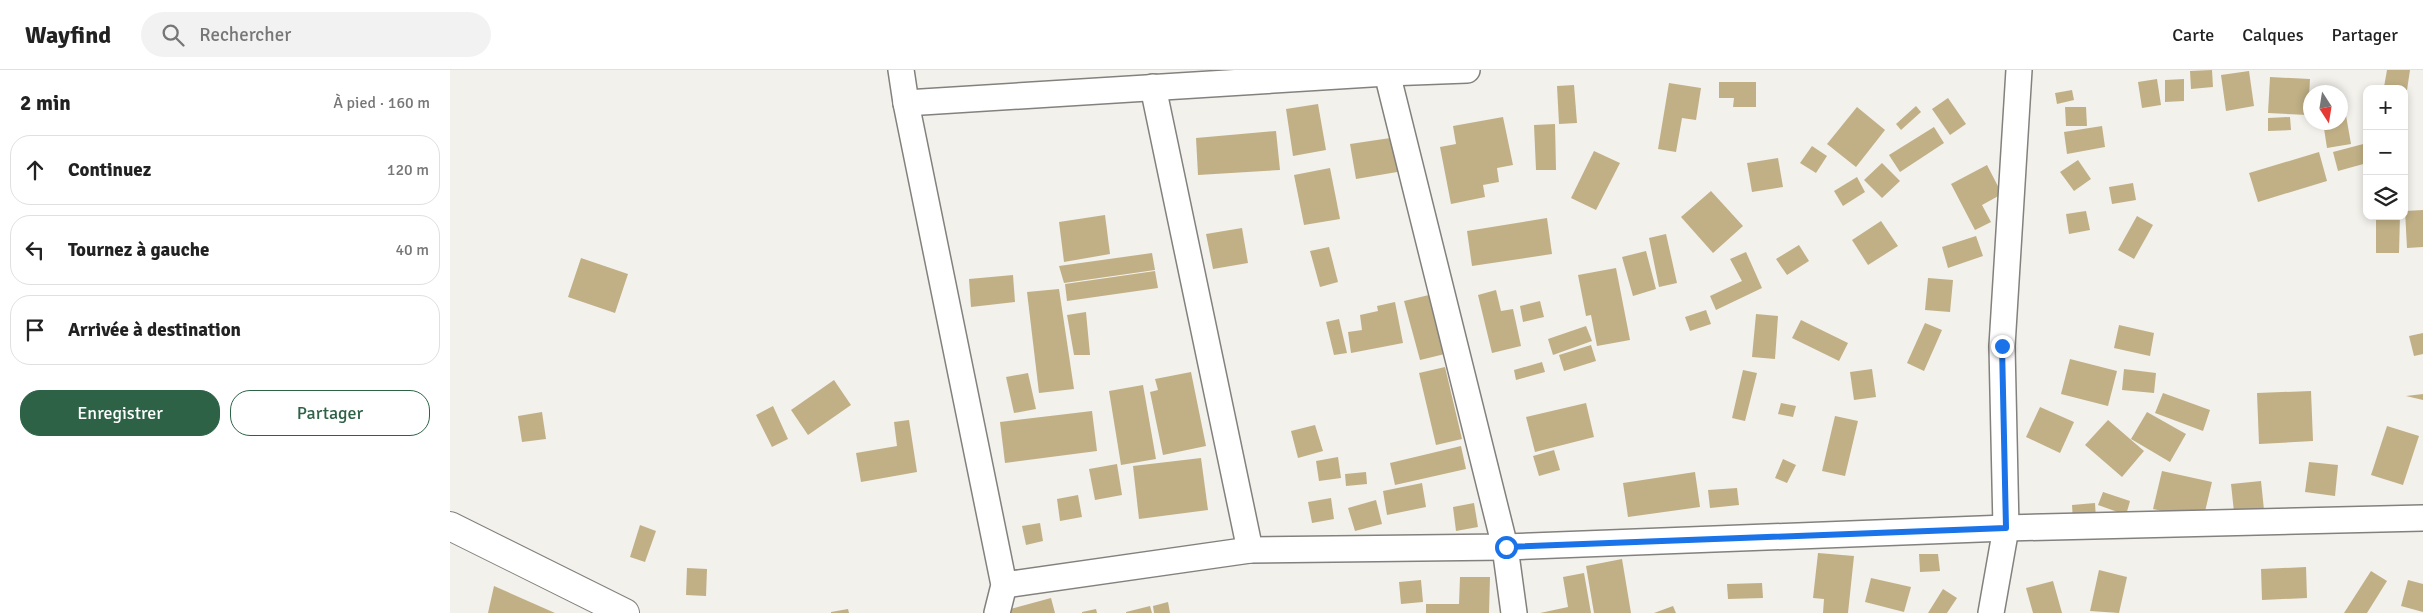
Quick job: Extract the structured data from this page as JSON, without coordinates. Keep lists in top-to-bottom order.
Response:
{
  "north": "bottom",
  "page": {
    "header": "Wayfind",
    "search": "Rechercher",
    "nav": ["Carte", "Calques", "Partager"],
    "heading": ["2 min", "À pied · 160 m"],
    "map_buttons": ["+", "−"],
    "list": [
      ["Continuez", "120 m"],
      ["Tournez à gauche", "40 m"],
      "Arrivée à destination"
    ],
    "buttons": ["Enregistrer", "Partager"]
  }
}
